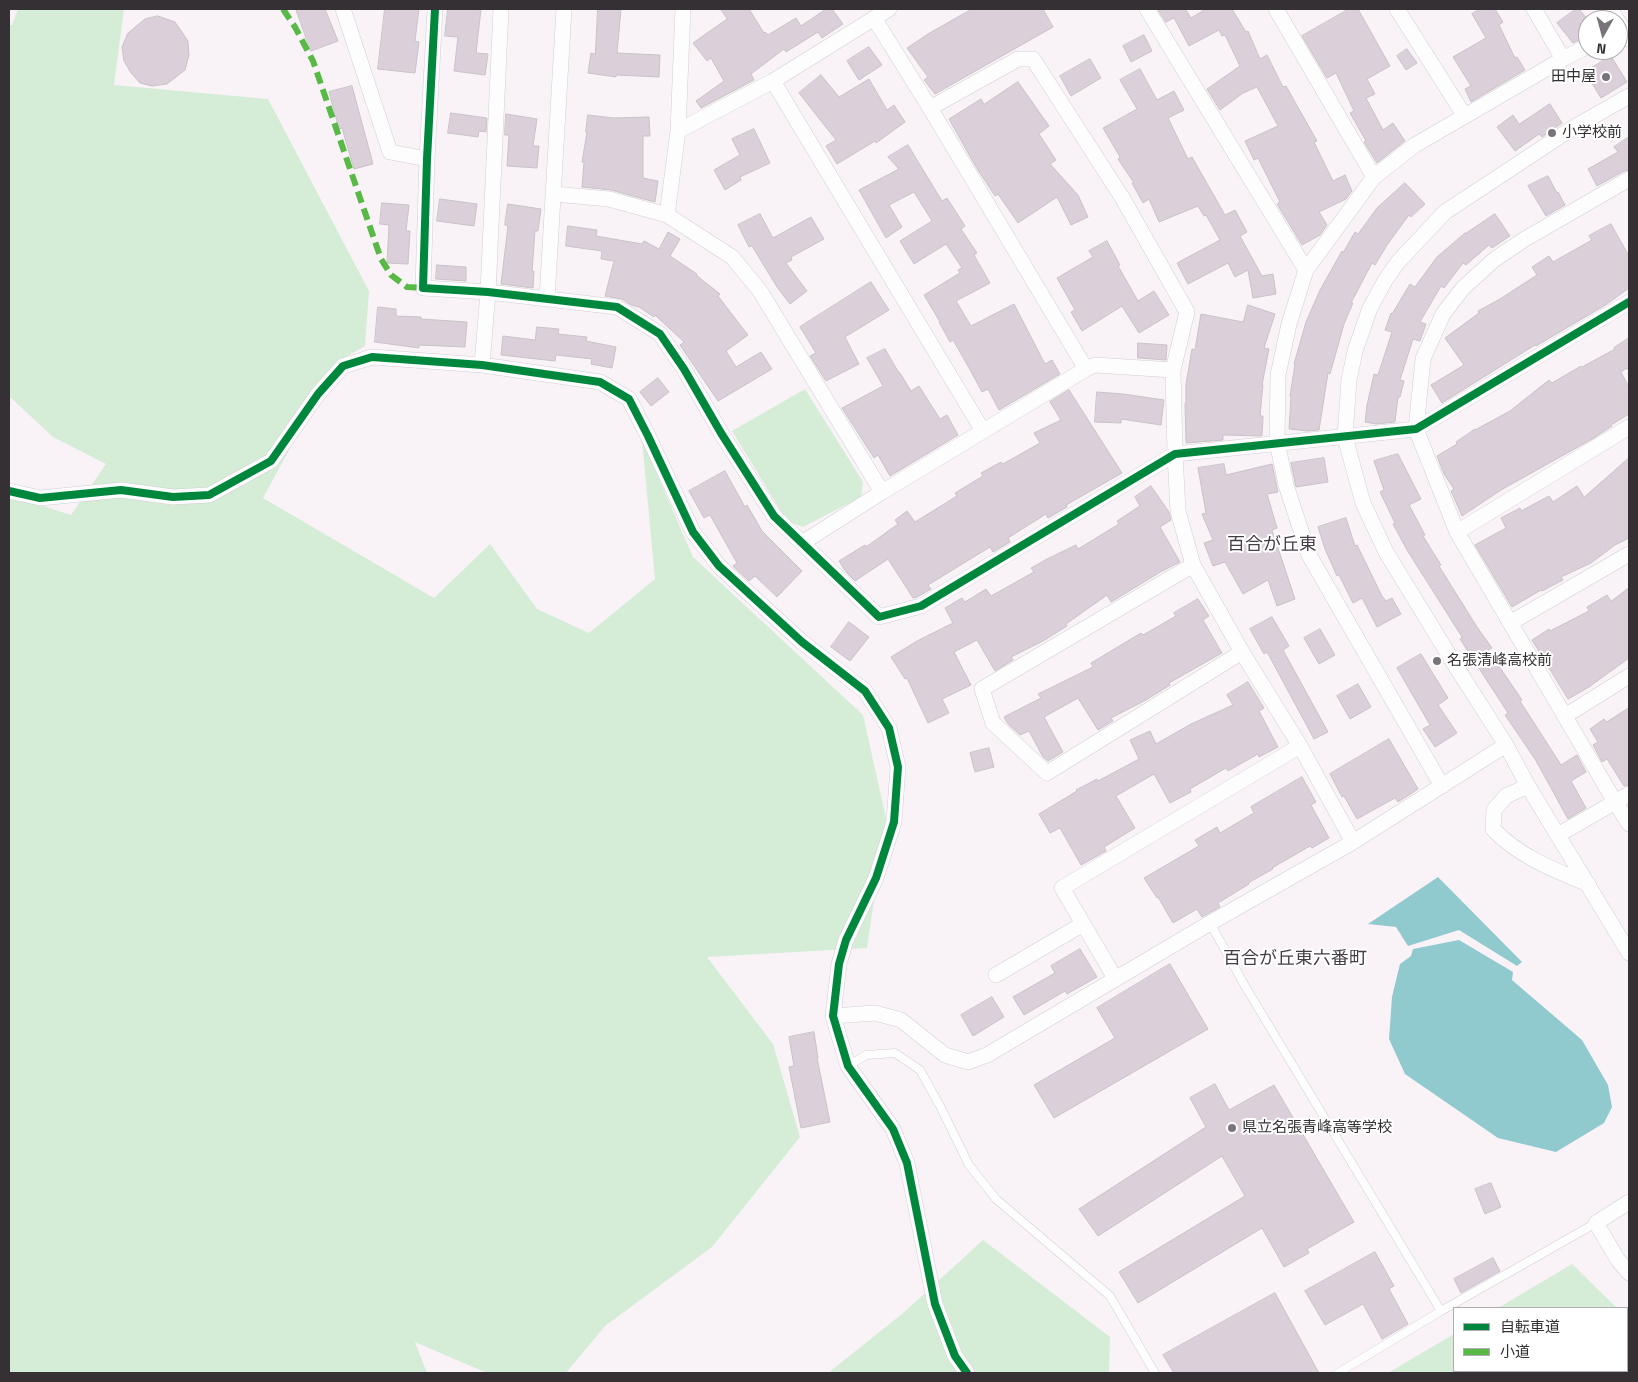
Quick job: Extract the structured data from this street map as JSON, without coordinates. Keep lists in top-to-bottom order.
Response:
{
  "districts": ["百合が丘東", "百合が丘東六番町"],
  "places": [
    "田中屋",
    "小学校前",
    "名張清峰高校前",
    "県立名張青峰高等学校"
  ],
  "legend": ["自転車道", "小道"],
  "north": "bottom"
}
